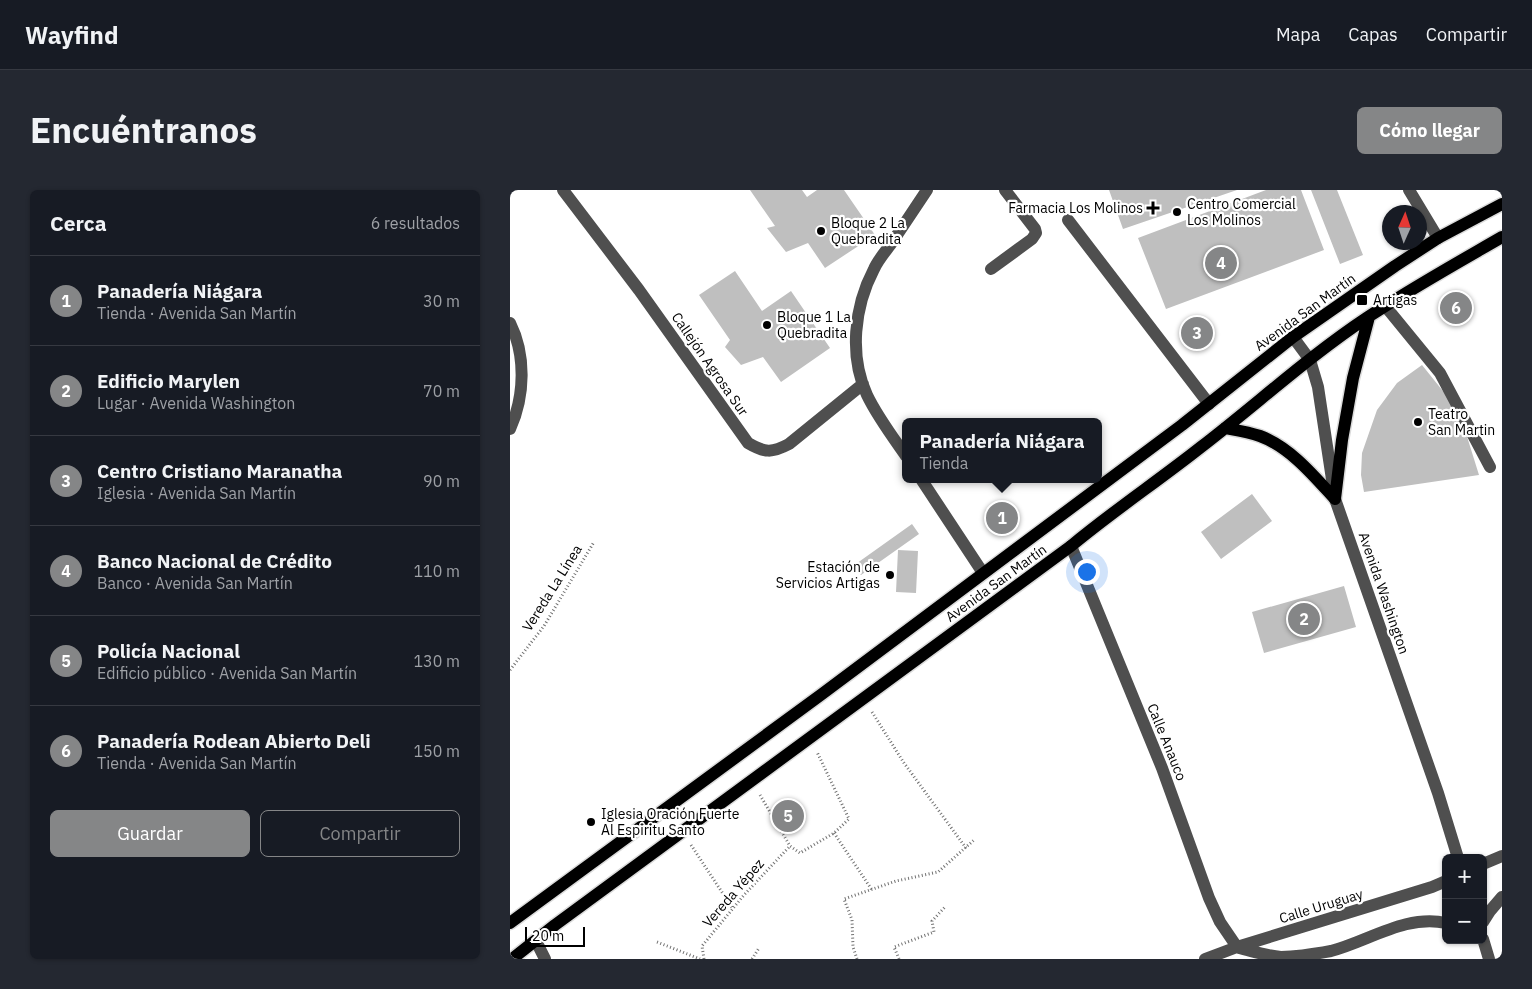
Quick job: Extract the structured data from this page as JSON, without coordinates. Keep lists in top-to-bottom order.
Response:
{
  "streets": {
    "main road": ["Avenida San Martín"],
    "street": [
      "Callejón Agrosa Sur",
      "Avenida Washington",
      "Calle Anauco",
      "Calle Uruguay"
    ],
    "path": ["Vereda La Línea", "Vereda Yépez"]
  },
  "crossings": [
    ["Avenida San Martín", "Avenida Washington"],
    ["Avenida San Martín", "Calle Anauco"],
    ["Calle Anauco", "Calle Uruguay"]
  ],
  "places": {
    "health": ["Farmacia Los Molinos"],
    "other": [
      "Centro Comercial Los Molinos",
      "Bloque 2 La Quebradita",
      "Bloque 1 La Quebradita",
      "Teatro San Martin",
      "Estación de Servicios Artigas",
      "Iglesia Oración Fuerte Al Espiritu Santo"
    ],
    "transit": ["Artigas"]
  },
  "scale_bar": "20 m",
  "north": "top",
  "page": {
    "header": "Wayfind",
    "nav": ["Mapa", "Capas", "Compartir"],
    "title": "Encuéntranos",
    "buttons": [
      "Cómo llegar",
      ["Guardar", "Compartir"]
    ],
    "heading": ["Cerca", "6 resultados"],
    "pins": [
      "4",
      "6",
      "3",
      "1",
      "2",
      "5"
    ],
    "list": [
      {
        "mark": "1",
        "name": "Panadería Niágara",
        "note": "Tienda · Avenida San Martín",
        "value": "30 m"
      },
      {
        "mark": "2",
        "name": "Edificio Marylen",
        "note": "Lugar · Avenida Washington",
        "value": "70 m"
      },
      {
        "mark": "3",
        "name": "Centro Cristiano Maranatha",
        "note": "Iglesia · Avenida San Martín",
        "value": "90 m"
      },
      {
        "mark": "4",
        "name": "Banco Nacional de Crédito",
        "note": "Banco · Avenida San Martín",
        "value": "110 m"
      },
      {
        "mark": "5",
        "name": "Policía Nacional",
        "note": "Edificio público · Avenida San Martín",
        "value": "130 m"
      },
      {
        "mark": "6",
        "name": "Panadería Rodean Abierto Deli",
        "note": "Tienda · Avenida San Martín",
        "value": "150 m"
      }
    ],
    "popup": ["Panadería Niágara", "Tienda"],
    "map_buttons": ["+", "−"],
    "scale": "20 m"
  }
}
